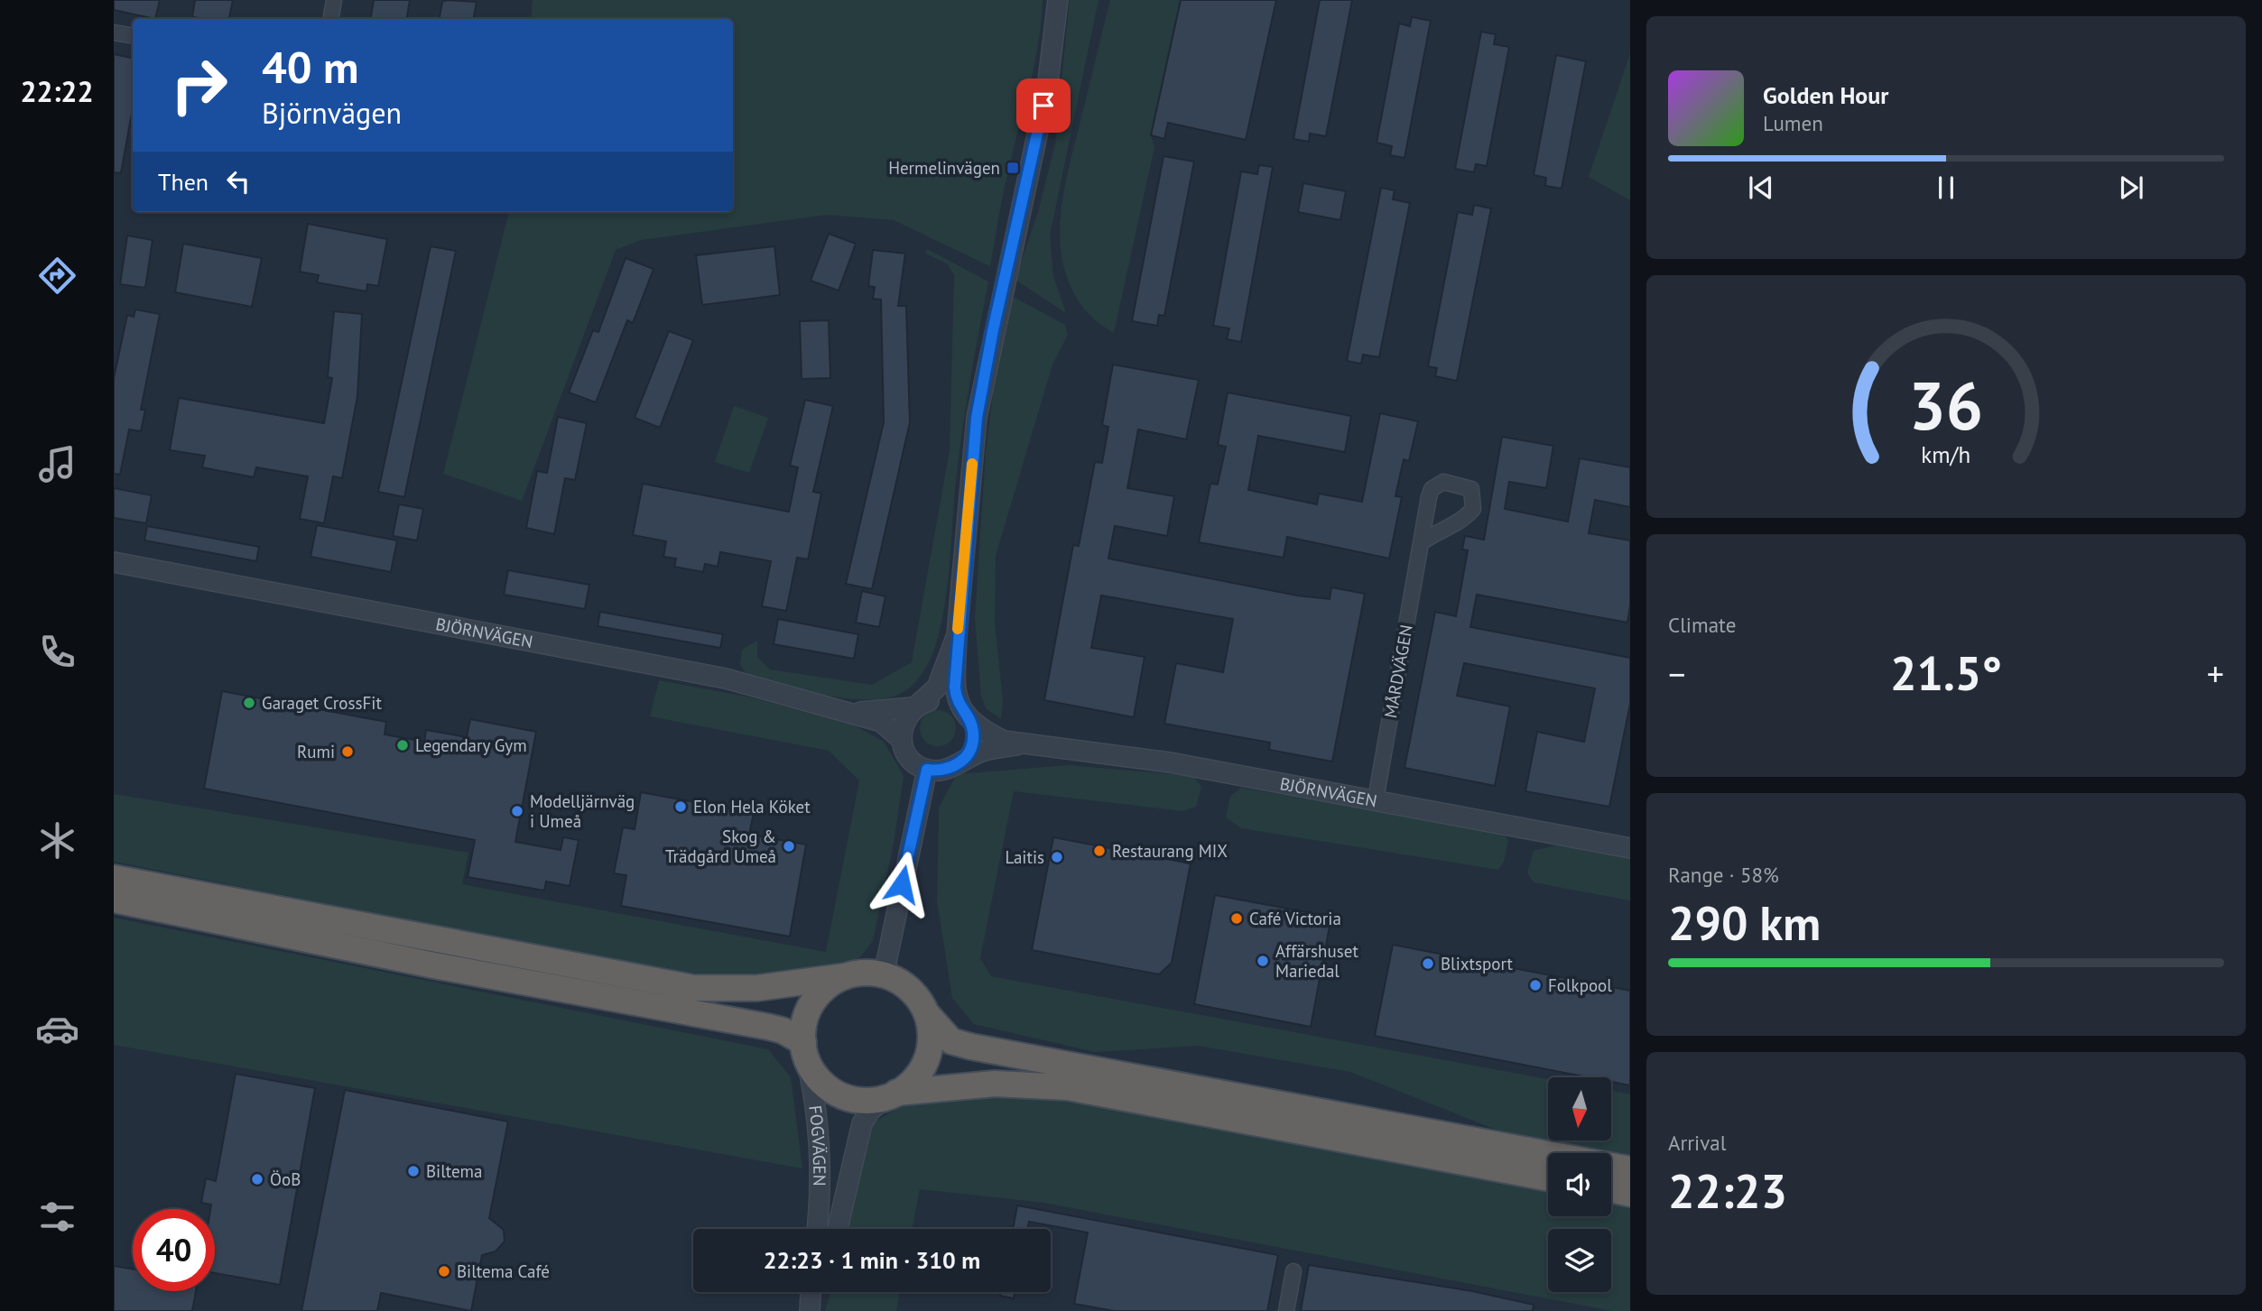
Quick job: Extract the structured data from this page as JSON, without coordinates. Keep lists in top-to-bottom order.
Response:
{
  "streets": {
    "street": ["BJÖRNVÄGEN", "MÅRDVÄGEN", "FOGVÄGEN"]
  },
  "crossings": [
    ["BJÖRNVÄGEN", "MÅRDVÄGEN"]
  ],
  "places": {
    "transit": ["Hermelinvägen"],
    "other": [
      "Garaget CrossFit",
      "Legendary Gym",
      "Rumi",
      "Elon Hela Köket",
      "Modelljärnväg i Umeå",
      "Skog & Trädgård Umeå",
      "Restaurang MIX",
      "Laitis",
      "Café Victoria",
      "Affärshuset Mariedal",
      "Blixtsport",
      "Folkpool",
      "Biltema",
      "ÖoB",
      "Biltema Café"
    ]
  },
  "north": "bottom",
  "page": {
    "tabs": "22:22",
    "turn": ["40 m", "Björnvägen"],
    "song": ["Golden Hour", "Lumen"],
    "then": "Then",
    "tile": [
      "Climate",
      ["Range · 58%", "290 km"],
      ["Arrival", "22:23"]
    ],
    "heat": ["−", "21.5°", "+"],
    "limit": "40",
    "trip": "22:23 · 1 min · 310 m",
    "gauge": ["36", "km/h"]
  }
}
